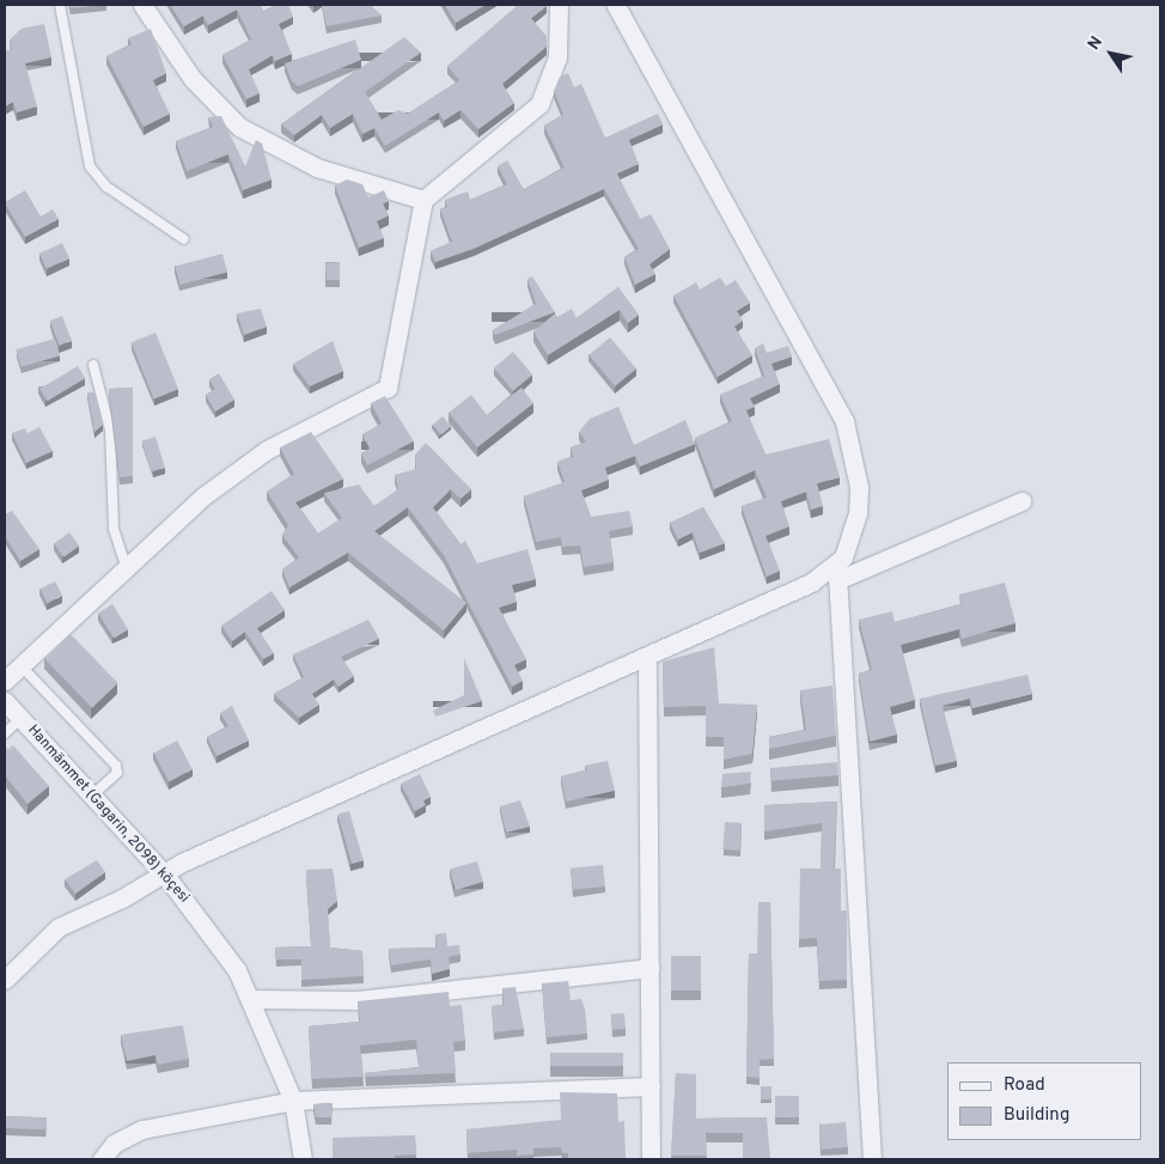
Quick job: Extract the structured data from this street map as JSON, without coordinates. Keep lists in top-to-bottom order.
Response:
{
  "streets": {
    "street": ["Hanmämmet (Gagarin, 2098) köçesi"]
  },
  "legend": ["Road", "Building"],
  "north": "top left"
}
